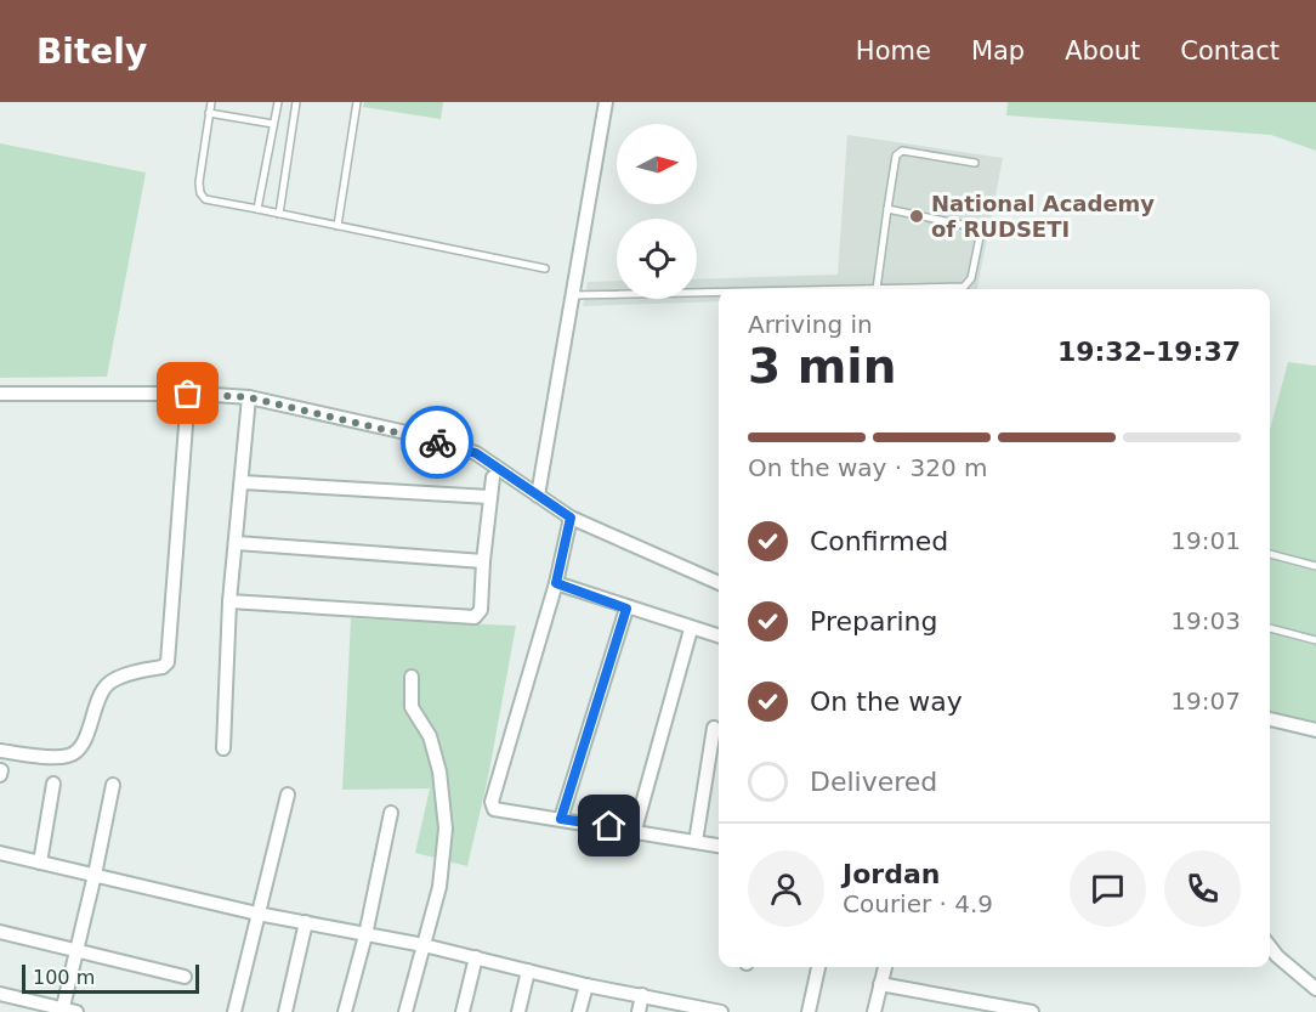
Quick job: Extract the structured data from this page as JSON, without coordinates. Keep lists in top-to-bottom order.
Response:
{
  "places": ["National Academy of RUDSETI"],
  "scale_bar": "100 m",
  "north": "right",
  "page": {
    "header": "Bitely",
    "nav": [
      "Home",
      "Map",
      "About",
      "Contact"
    ],
    "heading": ["3 min", "Arriving in", "19:32–19:37"],
    "panel": ["Jordan", "Courier · 4.9"],
    "bar": "On the way · 320 m",
    "list": [
      ["Confirmed", "19:01"],
      ["Preparing", "19:03"],
      ["On the way", "19:07"],
      "Delivered"
    ],
    "scale": "100 m"
  }
}
